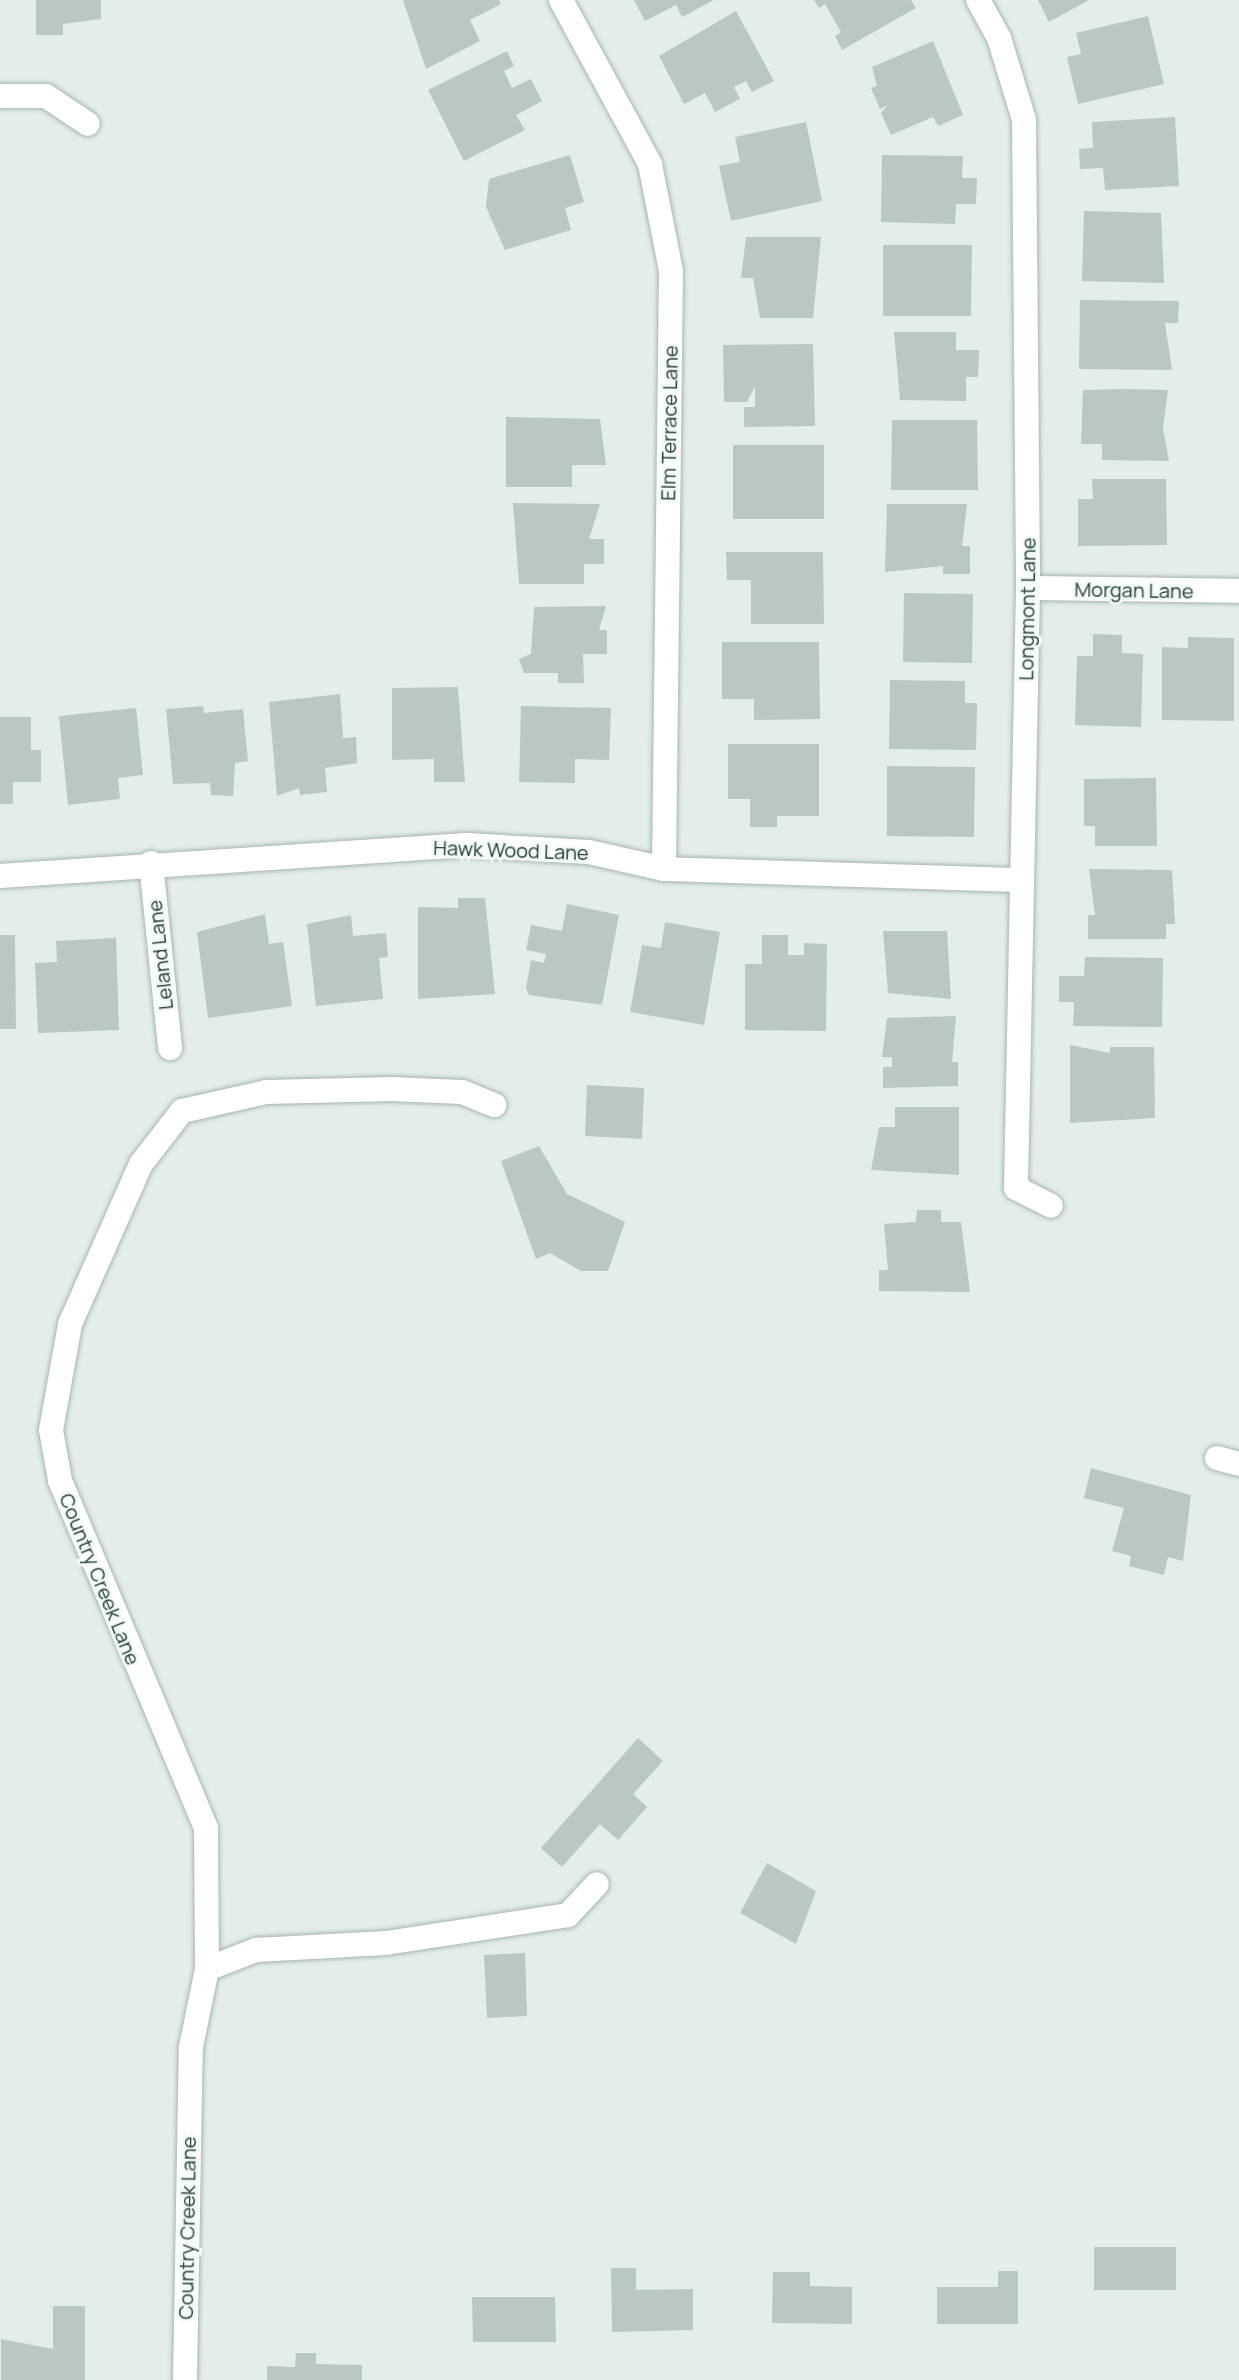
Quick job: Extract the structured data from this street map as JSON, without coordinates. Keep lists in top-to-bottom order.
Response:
{
  "streets": {
    "street": [
      "Elm Terrace Lane",
      "Morgan Lane",
      "Longmont Lane",
      "Hawk Wood Lane",
      "Leland Lane",
      "Country Creek Lane"
    ]
  },
  "crossings": [
    ["Elm Terrace Lane", "Hawk Wood Lane"],
    ["Morgan Lane", "Longmont Lane"],
    ["Longmont Lane", "Hawk Wood Lane"],
    ["Hawk Wood Lane", "Leland Lane"]
  ]
}
